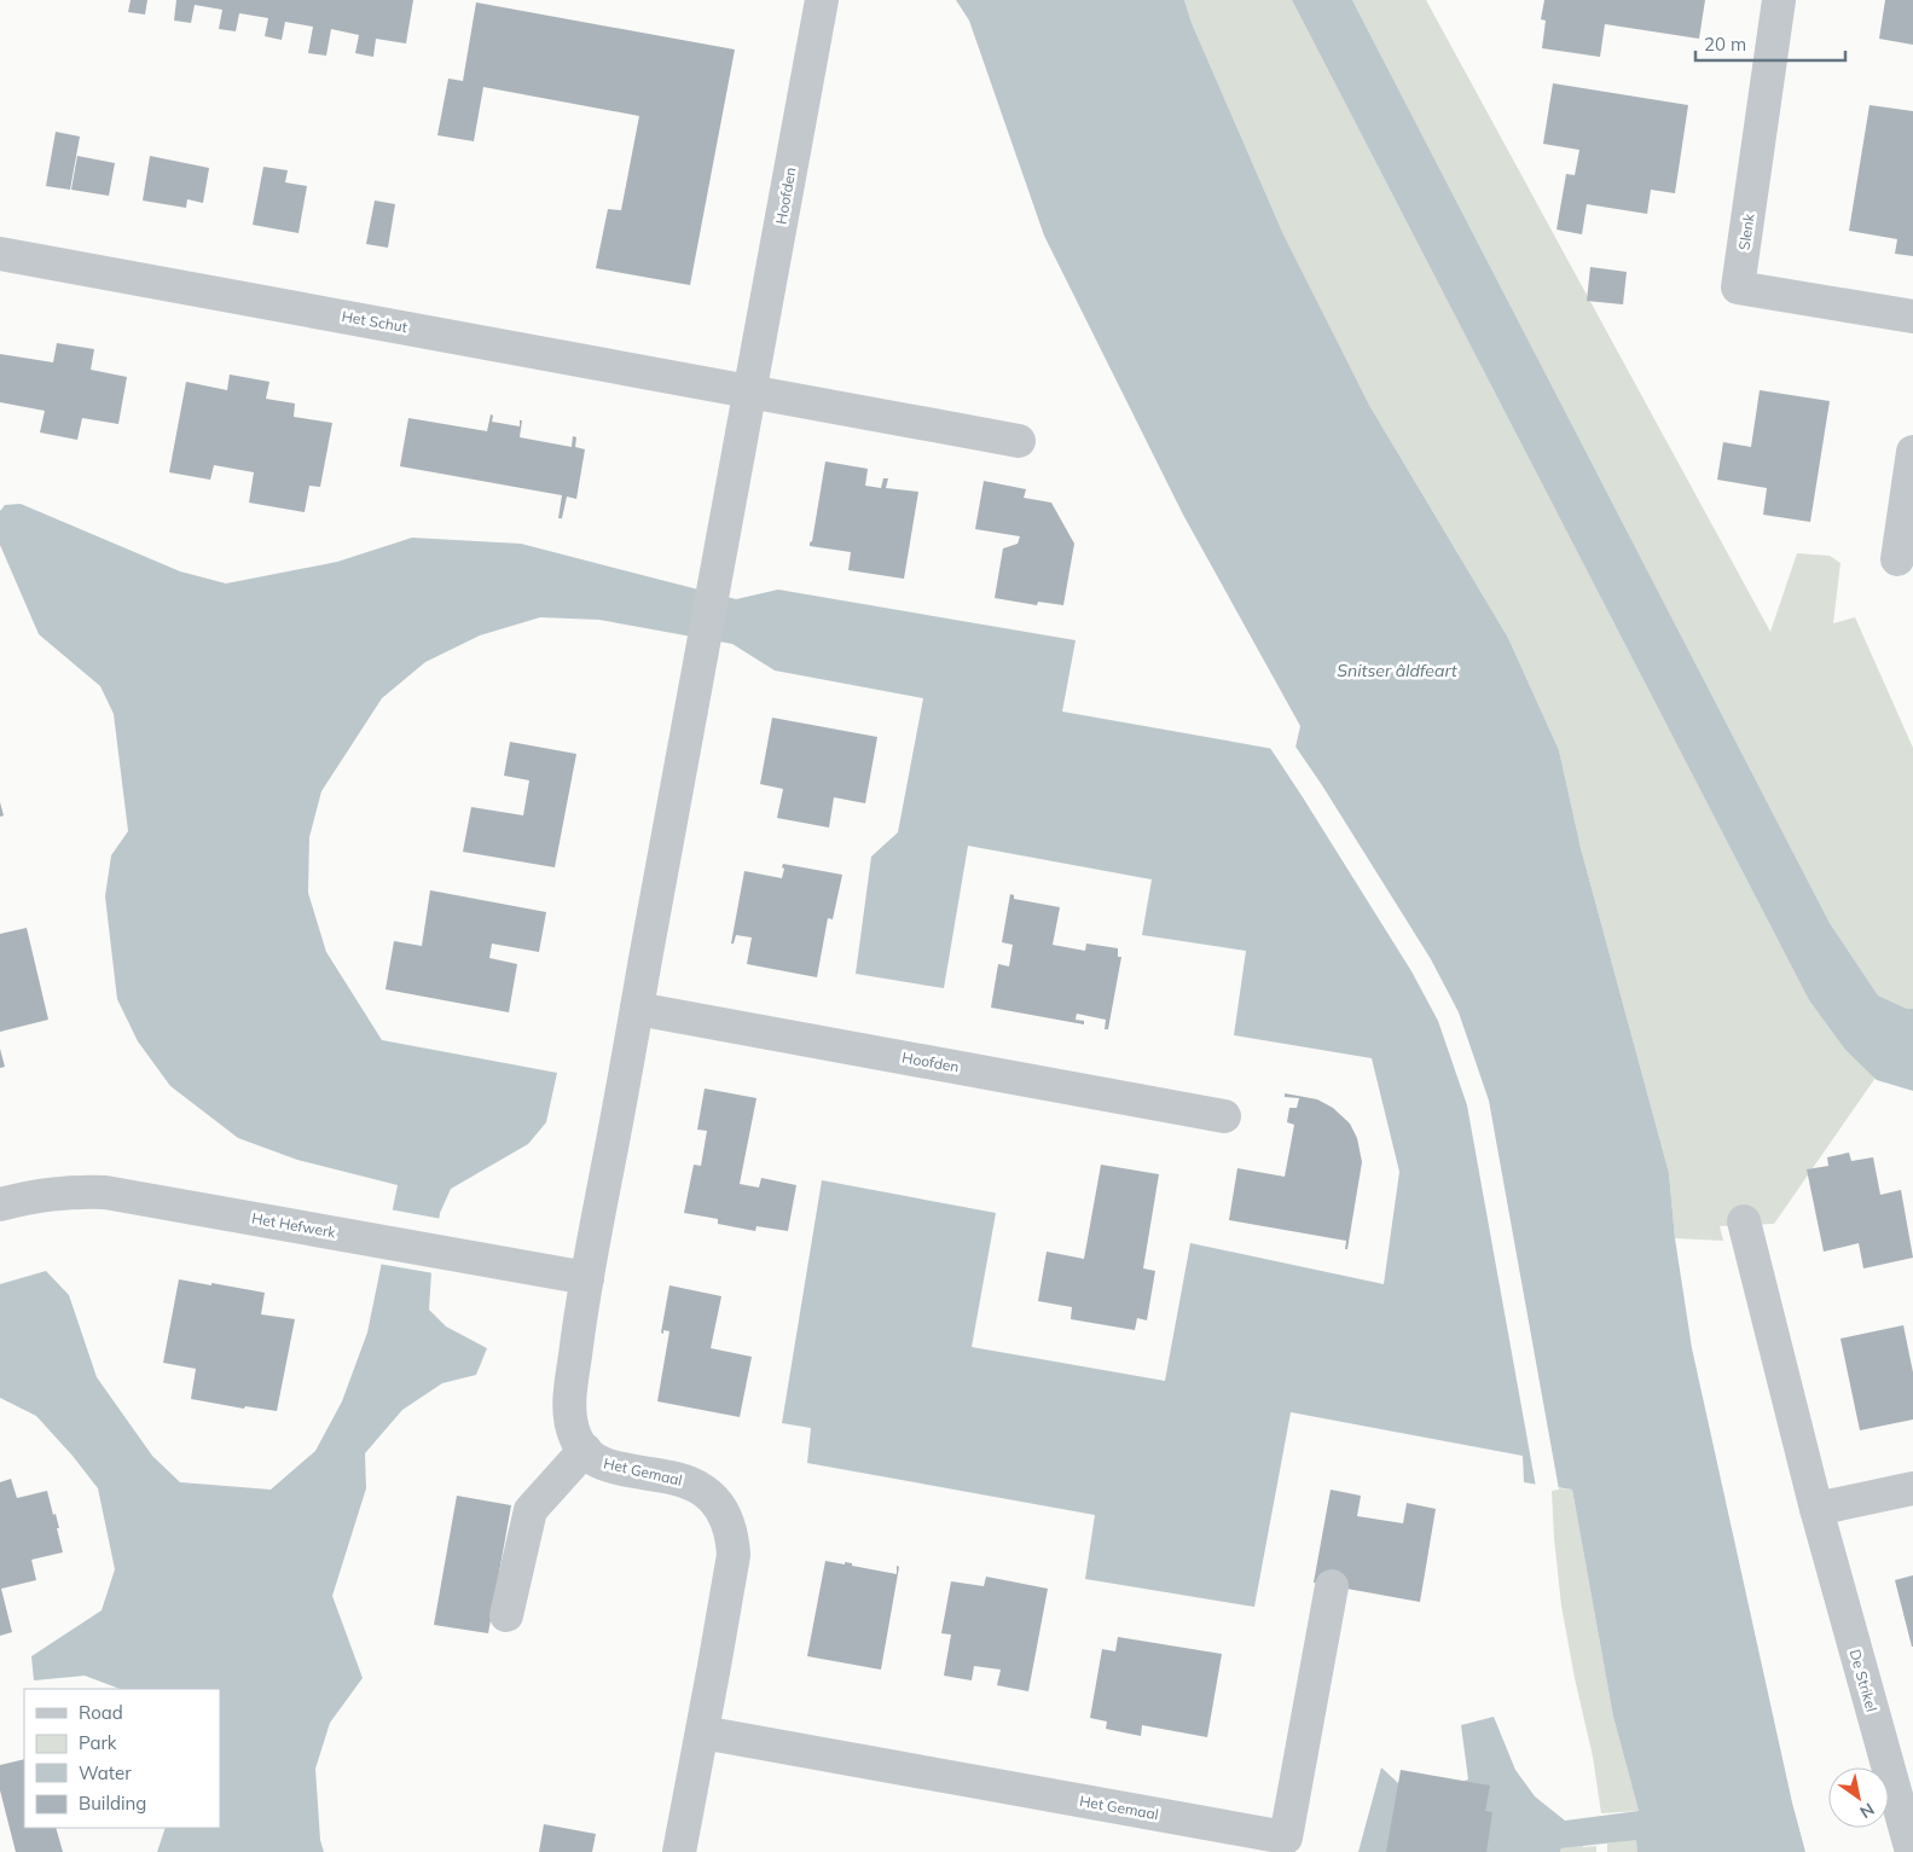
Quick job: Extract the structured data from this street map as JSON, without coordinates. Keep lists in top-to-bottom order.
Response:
{
  "streets": {
    "street": [
      "Hoofden",
      "Slenk",
      "Het Schut",
      "Het Hefwerk",
      "Het Gemaal",
      "De Strikel"
    ]
  },
  "crossings": [
    ["Hoofden", "Het Schut"],
    ["Het Hefwerk", "Het Gemaal"]
  ],
  "water": ["Snitser âldfeart"],
  "legend": [
    "Road",
    "Park",
    "Water",
    "Building"
  ],
  "scale_bar": "20 m",
  "north": "bottom right"
}
